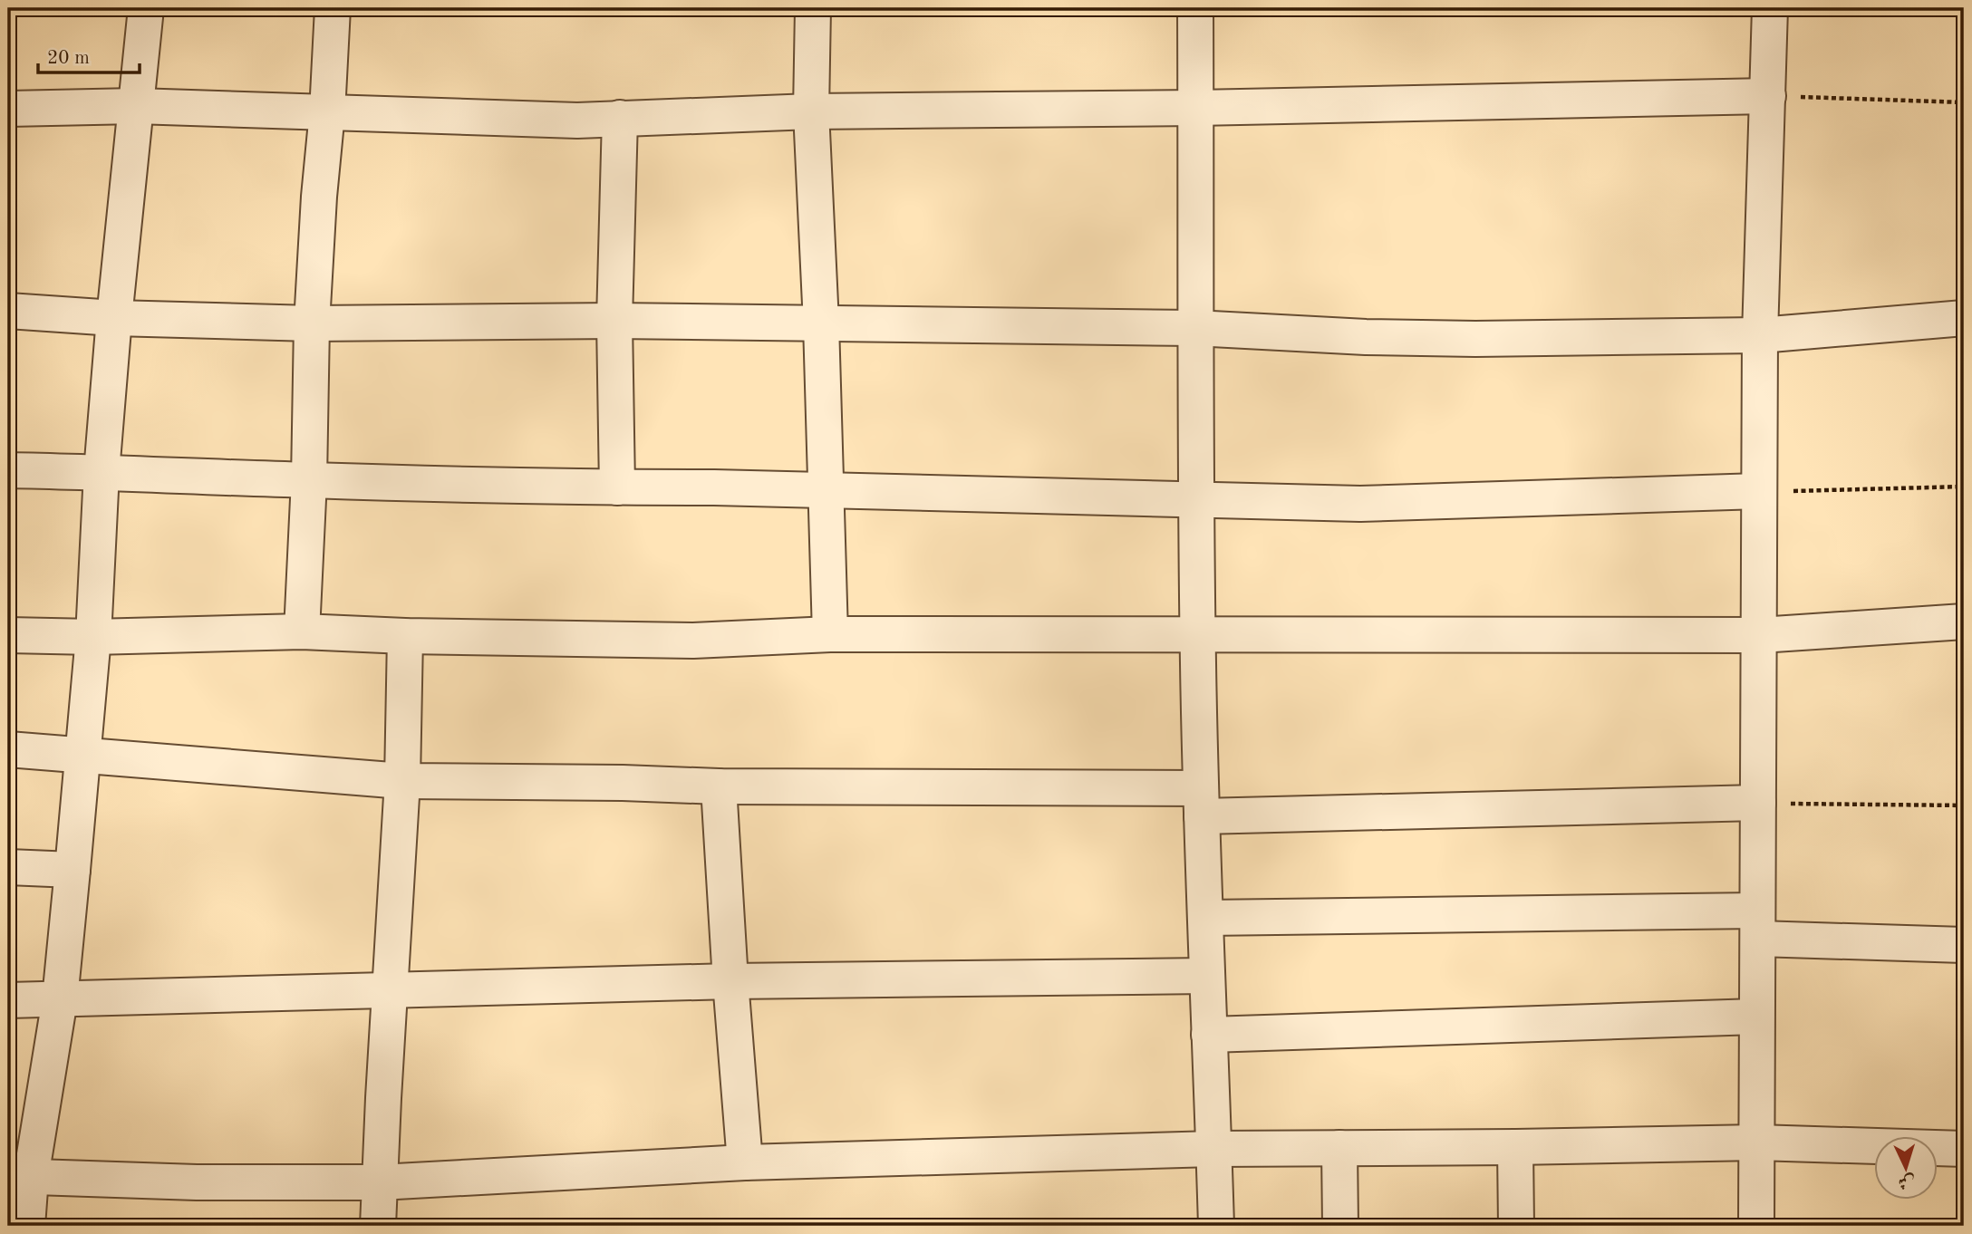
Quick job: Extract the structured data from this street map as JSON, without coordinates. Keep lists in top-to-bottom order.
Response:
{
  "scale_bar": "20 m",
  "north": "bottom"
}
